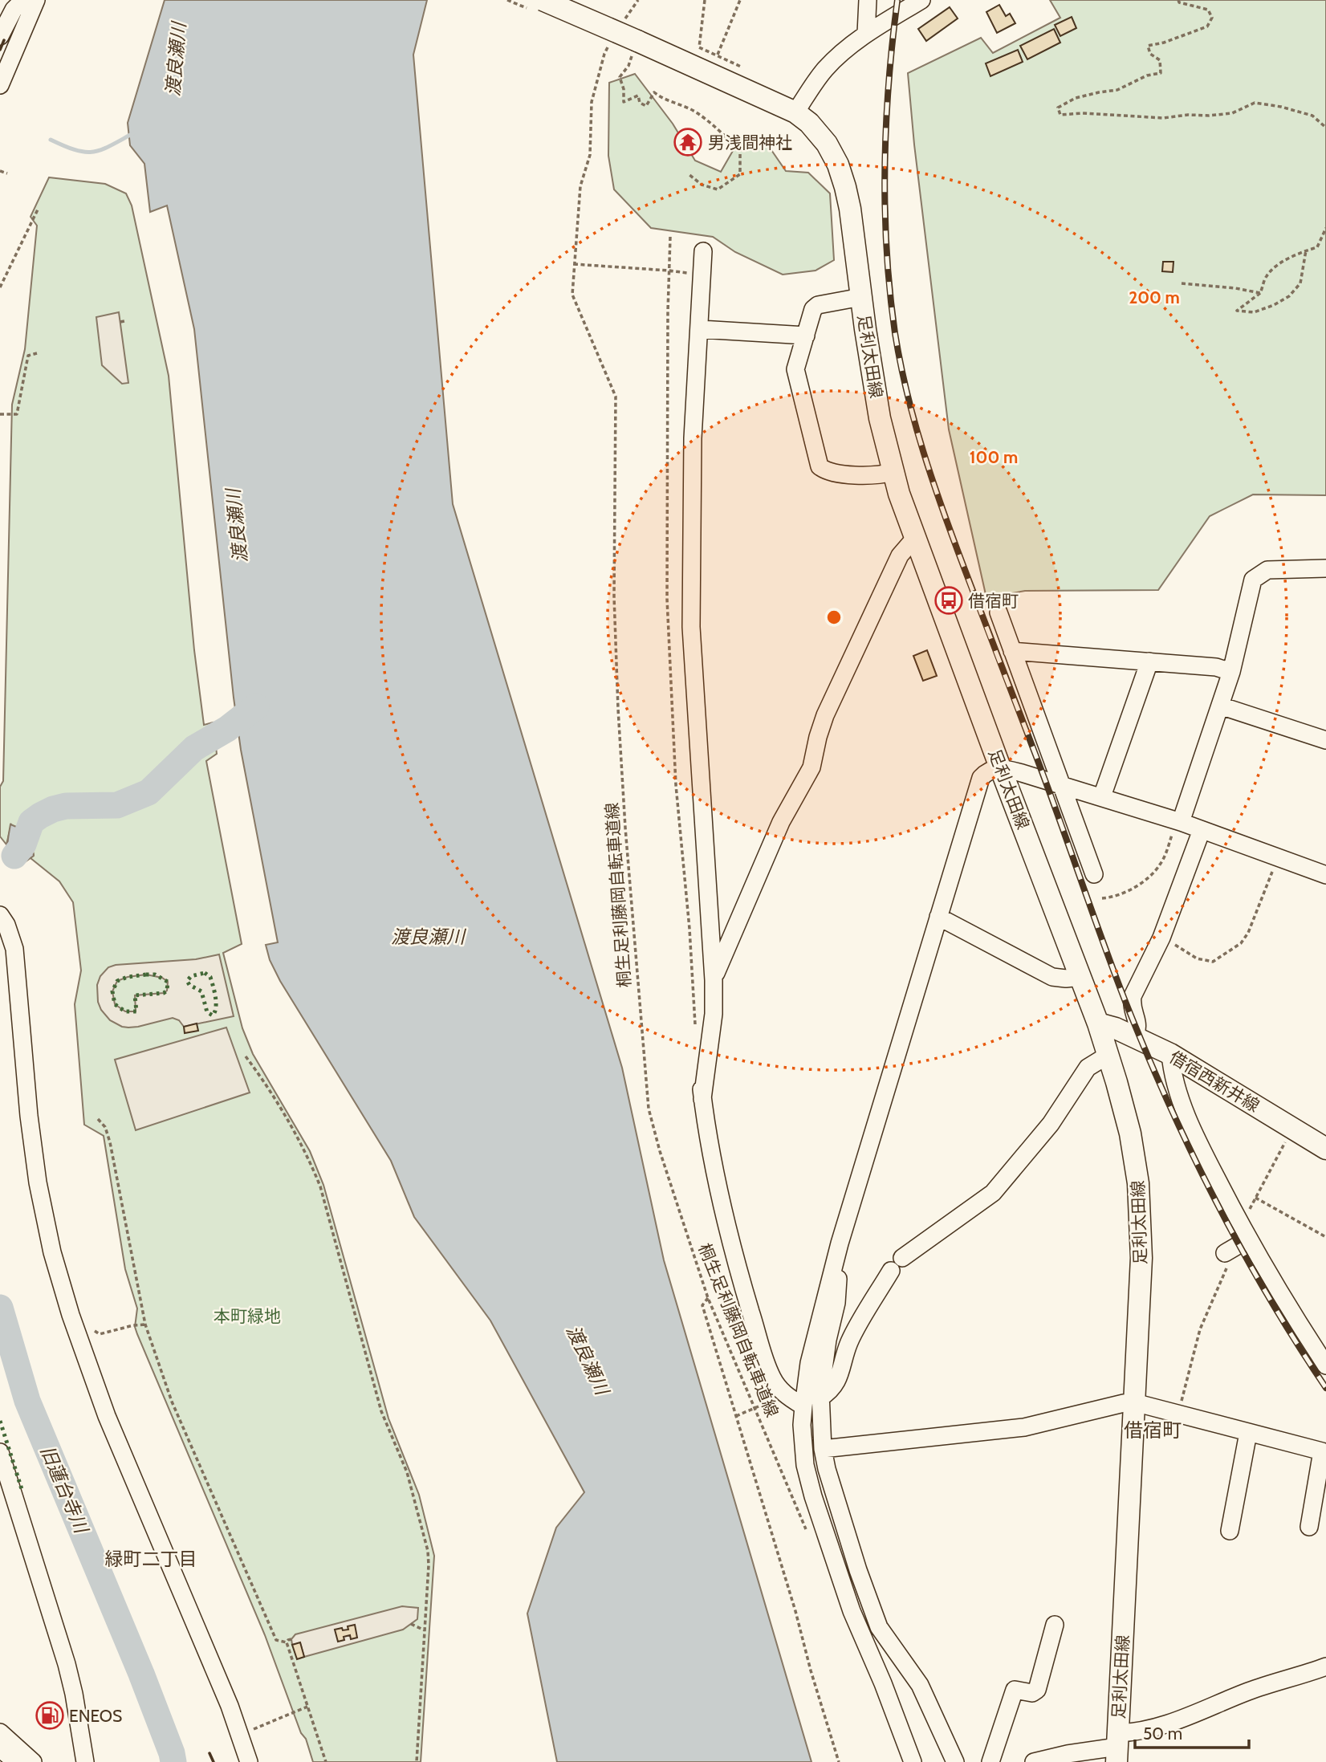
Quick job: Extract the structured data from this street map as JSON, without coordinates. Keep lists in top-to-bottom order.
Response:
{
  "streets": {
    "main road": ["足利太田線", "借宿西新井線"],
    "path": ["桐生足利藤岡自転車道線"]
  },
  "crossings": [
    ["足利太田線", "借宿西新井線"]
  ],
  "districts": ["借宿町", "緑町二丁目"],
  "water": ["渡良瀬川", "旧蓮台寺川"],
  "parks": ["本町緑地"],
  "places": {
    "temple": ["男浅間神社"],
    "bus stop": ["借宿町"],
    "fuel station": ["ENEOS"]
  },
  "scale_bar": "50 m",
  "rings": ["200 m", "100 m"]
}
